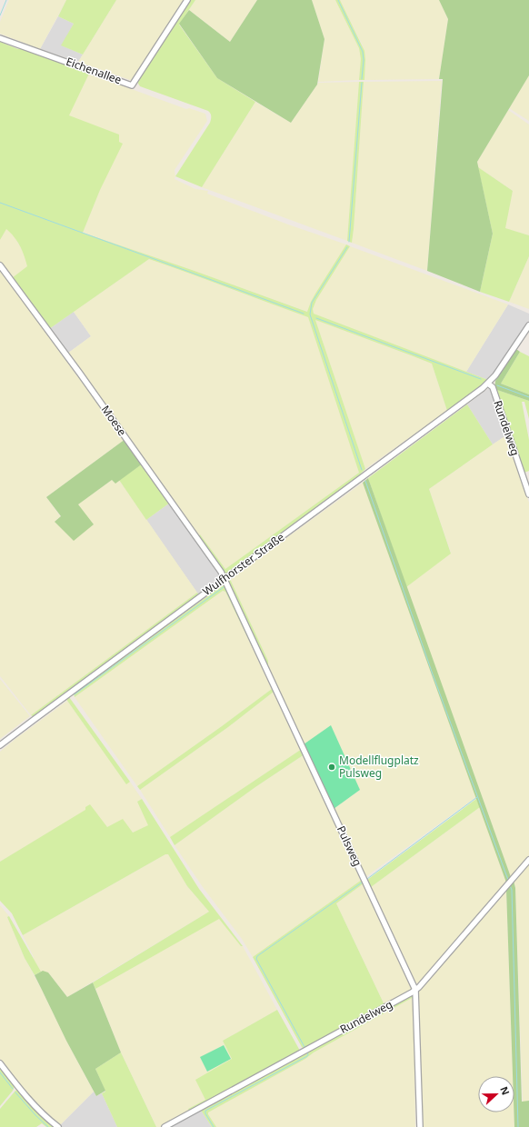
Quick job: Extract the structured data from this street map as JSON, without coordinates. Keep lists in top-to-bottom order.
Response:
{
  "streets": {
    "street": [
      "Eichenallee",
      "Moese",
      "Rundelweg",
      "Wulfhorster Straße",
      "Pulsweg"
    ]
  },
  "crossings": [
    ["Moese", "Wulfhorster Straße"],
    ["Moese", "Pulsweg"],
    ["Rundelweg", "Wulfhorster Straße"],
    ["Rundelweg", "Pulsweg"],
    ["Wulfhorster Straße", "Pulsweg"]
  ],
  "places": ["Modellflugplatz Pulsweg"],
  "north": "right"
}
